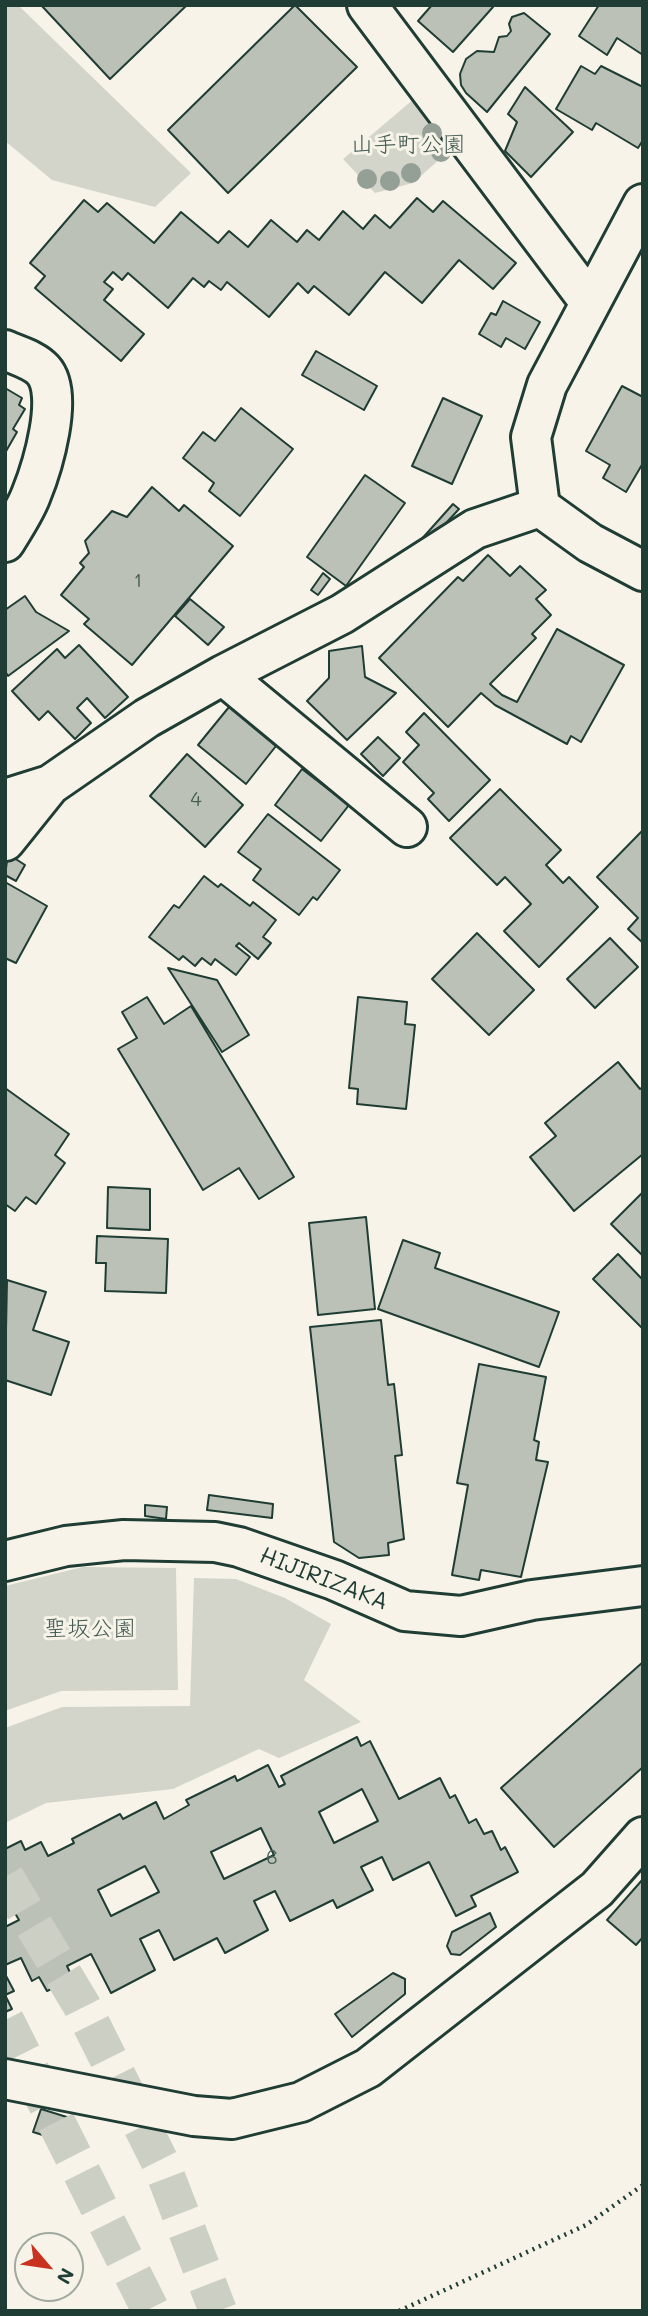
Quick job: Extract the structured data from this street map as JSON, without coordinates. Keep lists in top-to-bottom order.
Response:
{
  "streets": {
    "street": ["HIJIRIZAKA"]
  },
  "parks": ["山手町公園", "聖坂公園"],
  "house_numbers": ["1", "4", "6"],
  "north": "bottom right"
}
